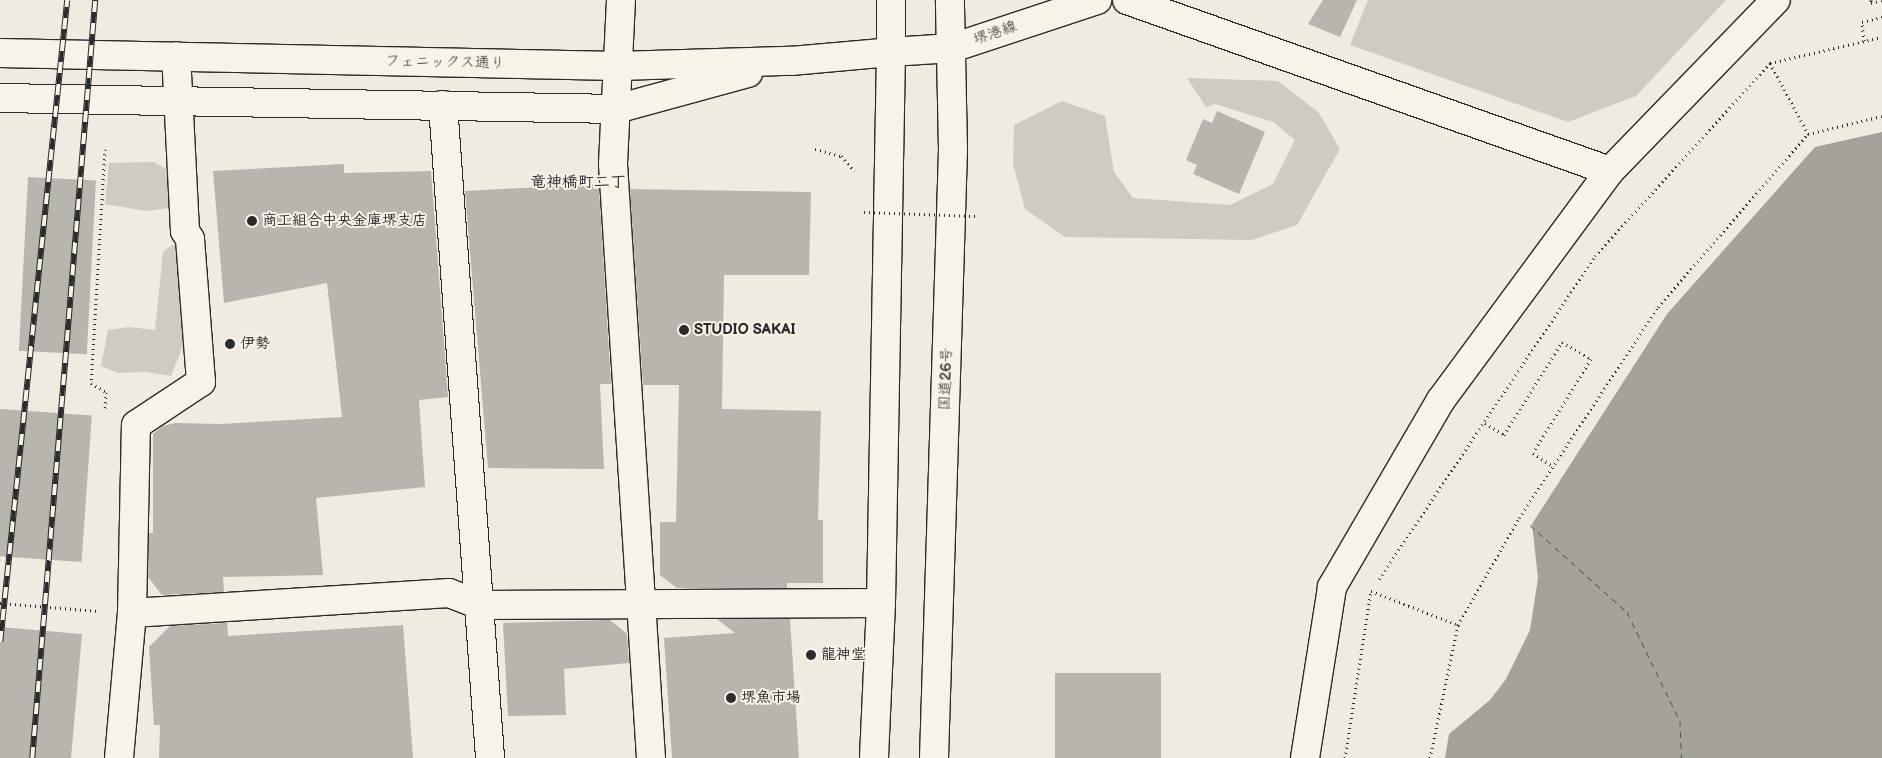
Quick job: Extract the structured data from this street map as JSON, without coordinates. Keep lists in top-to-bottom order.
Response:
{
  "streets": {
    "main road": ["堺港線", "フェニックス通り", "国道26号"]
  },
  "crossings": [
    ["堺港線", "フェニックス通り"],
    ["堺港線", "国道26号"]
  ],
  "districts": ["竜神橋町二丁"],
  "places": [
    "商工組合中央金庫堺支店",
    "STUDIO SAKAI",
    "伊勢",
    "龍神堂",
    "堺魚市場"
  ]
}
